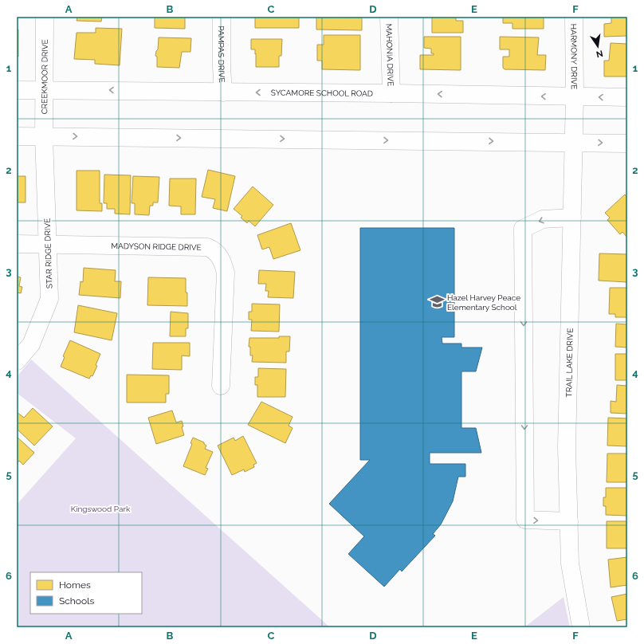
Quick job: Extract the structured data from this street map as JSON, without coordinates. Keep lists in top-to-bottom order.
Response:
{
  "streets": {
    "street": [
      "PAMPAS DRIVE",
      "MAHONIA DRIVE",
      "HARMONY DRIVE",
      "CREEKMOOR DRIVE",
      "SYCAMORE SCHOOL ROAD",
      "MADYSON RIDGE DRIVE",
      "STAR RIDGE DRIVE",
      "TRAIL LAKE DRIVE"
    ]
  },
  "crossings": [
    ["PAMPAS DRIVE", "SYCAMORE SCHOOL ROAD"],
    ["MAHONIA DRIVE", "SYCAMORE SCHOOL ROAD"],
    ["HARMONY DRIVE", "SYCAMORE SCHOOL ROAD"],
    ["HARMONY DRIVE", "TRAIL LAKE DRIVE"],
    ["CREEKMOOR DRIVE", "SYCAMORE SCHOOL ROAD"],
    ["CREEKMOOR DRIVE", "STAR RIDGE DRIVE"],
    ["SYCAMORE SCHOOL ROAD", "TRAIL LAKE DRIVE"],
    ["MADYSON RIDGE DRIVE", "STAR RIDGE DRIVE"]
  ],
  "parks": ["Kingswood Park"],
  "places": {
    "school or university": ["Hazel Harvey Peace Elementary School"]
  },
  "legend": ["Homes", "Schools"],
  "north": "bottom",
  "grid": {
    "columns": [
      "A",
      "B",
      "C",
      "D",
      "E",
      "F"
    ],
    "rows": [
      "1",
      "2",
      "3",
      "4",
      "5",
      "6"
    ]
  }
}
